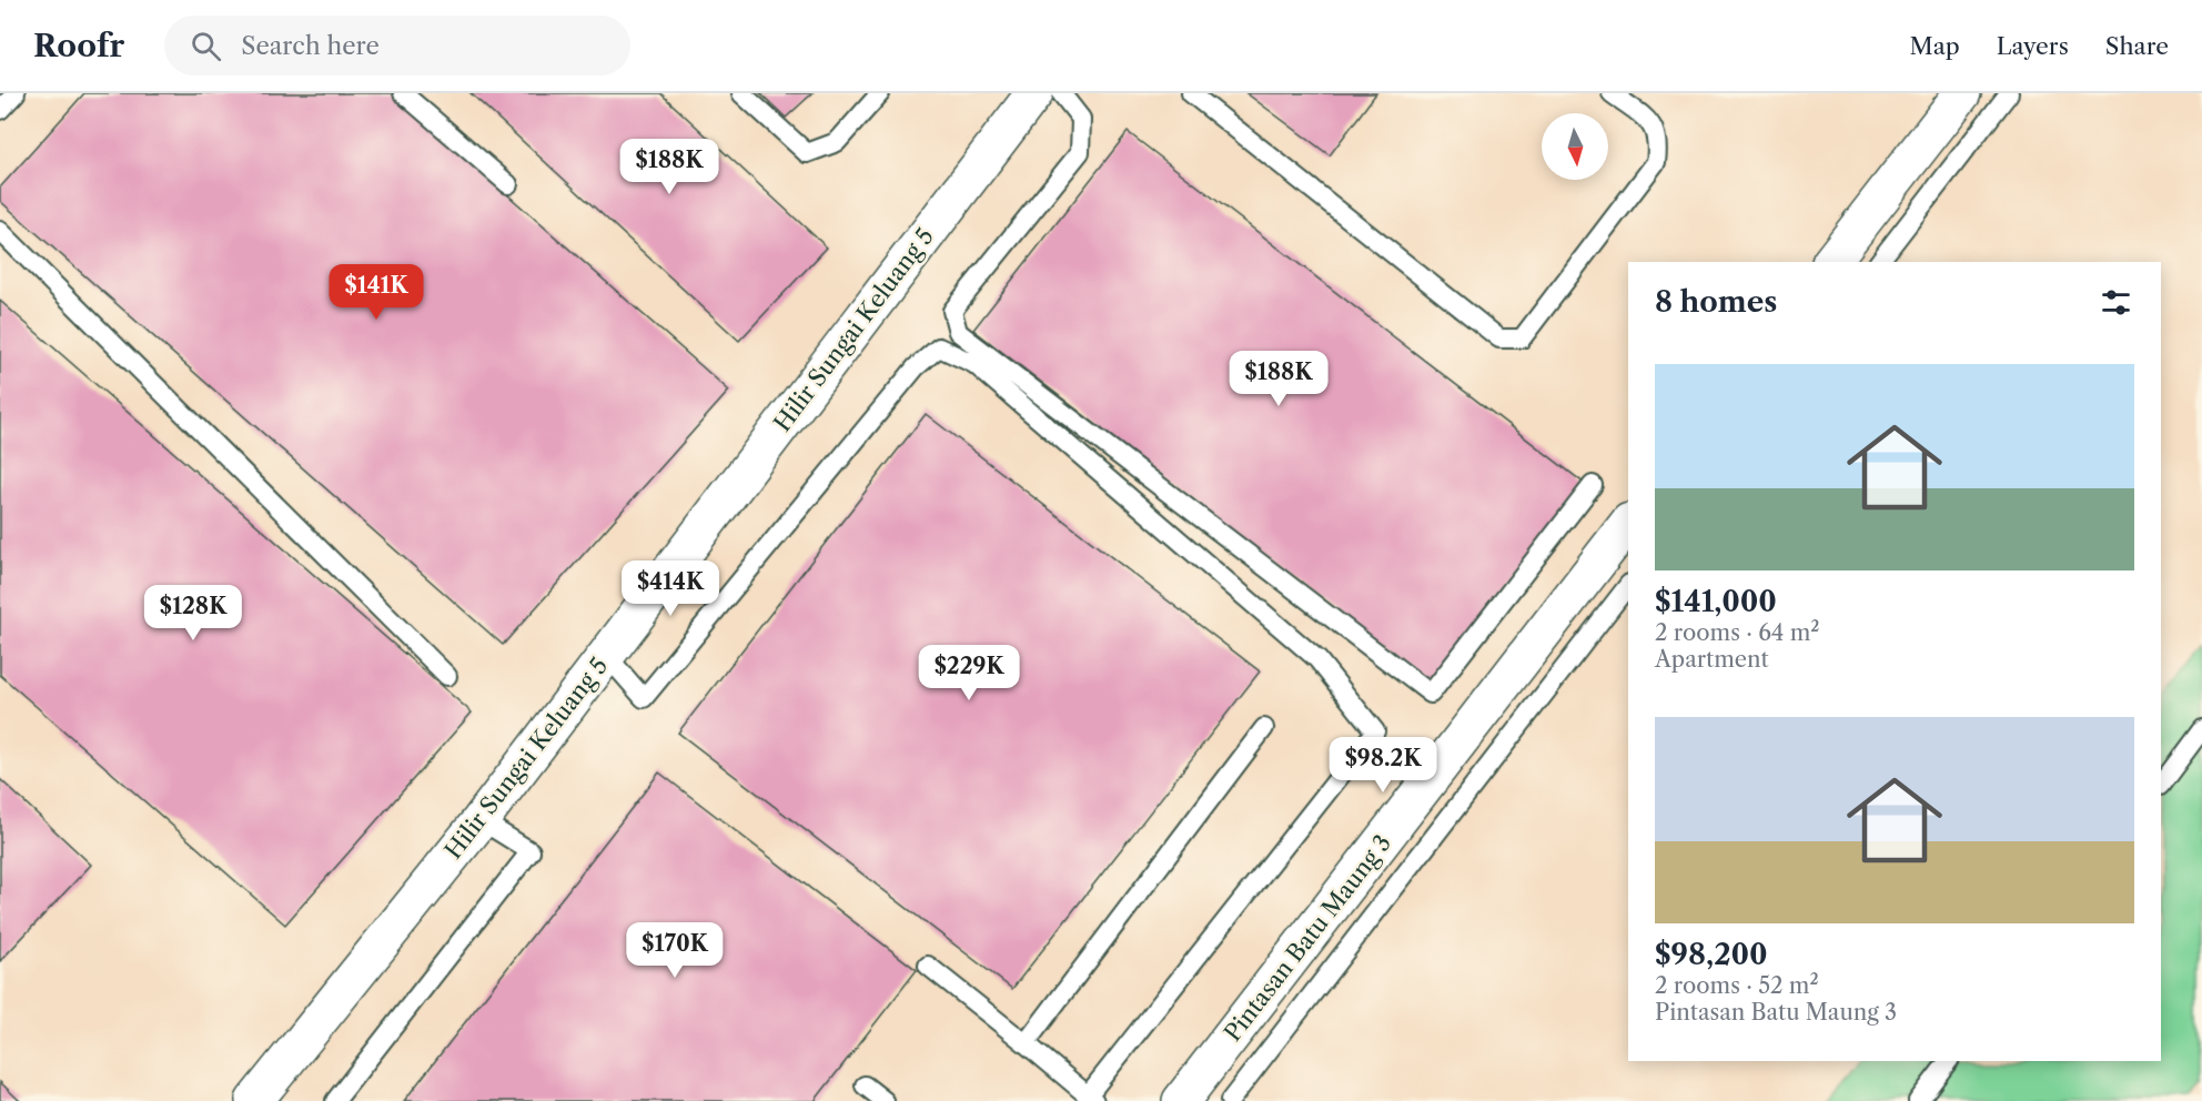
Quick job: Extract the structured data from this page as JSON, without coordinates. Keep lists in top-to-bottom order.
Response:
{
  "streets": {
    "street": ["Hilir Sungai Keluang 5", "Pintasan Batu Maung 3"]
  },
  "north": "bottom",
  "page": {
    "header": "Roofr",
    "search": "Search here",
    "nav": ["Map", "Layers", "Share"],
    "price": [
      "$188K",
      "$141K",
      "$188K",
      "$414K",
      "$128K",
      "$229K",
      "$98.2K",
      "$170K"
    ],
    "heading": "8 homes",
    "list": [
      {
        "name": "$141,000",
        "note": "2 rooms · 64 m² · Apartment"
      },
      {
        "name": "$98,200",
        "note": "2 rooms · 52 m² · Pintasan Batu Maung 3"
      }
    ]
  }
}
